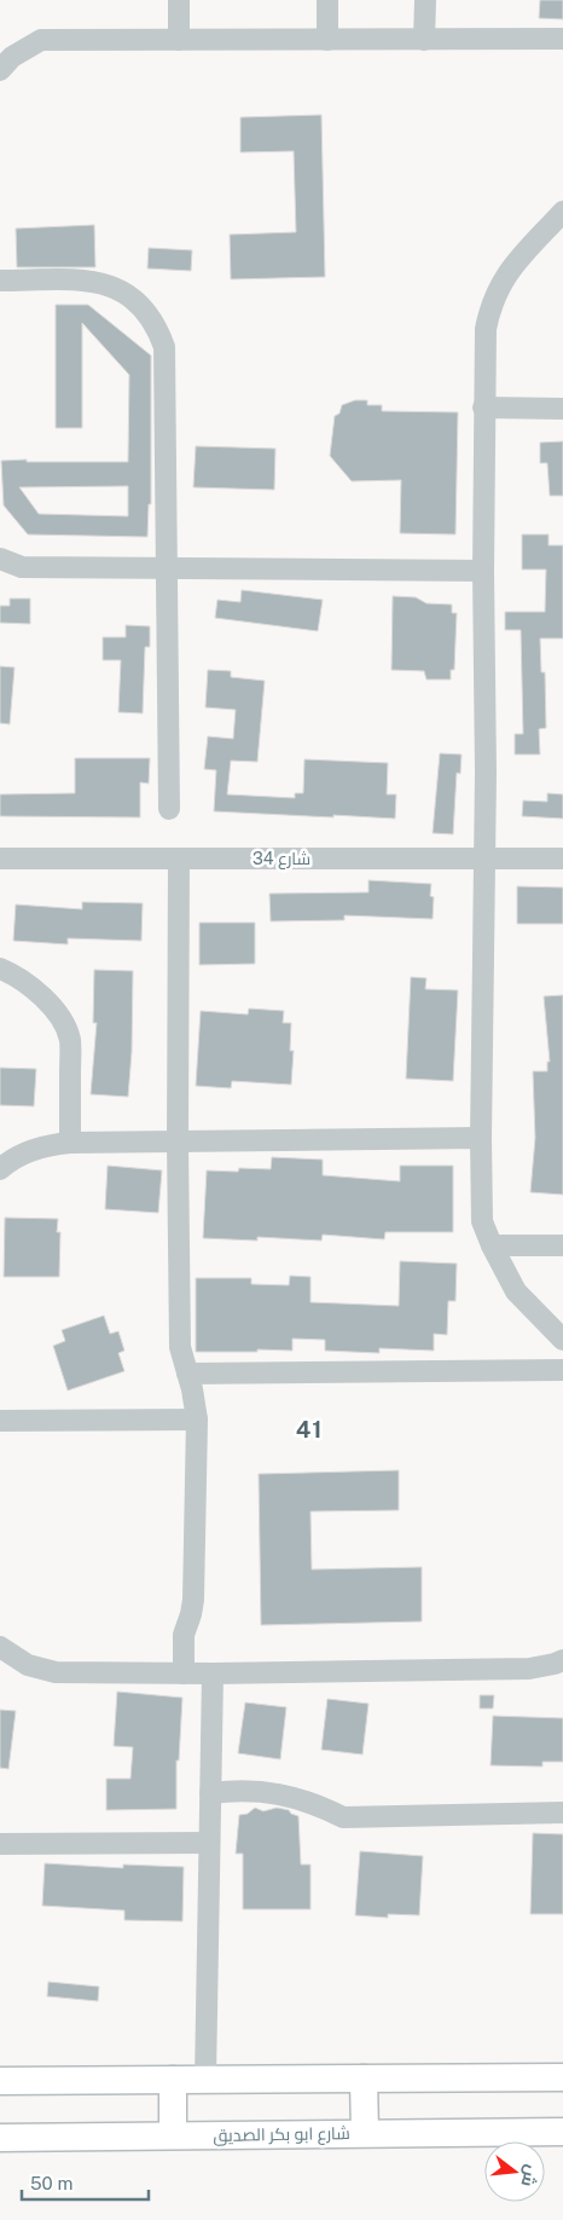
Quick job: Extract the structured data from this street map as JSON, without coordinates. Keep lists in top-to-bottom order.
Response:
{
  "streets": {
    "main road": ["شارع ابو بكر الصديق"],
    "street": ["شارع 34"]
  },
  "districts": ["41"],
  "scale_bar": "50 m",
  "north": "right"
}
